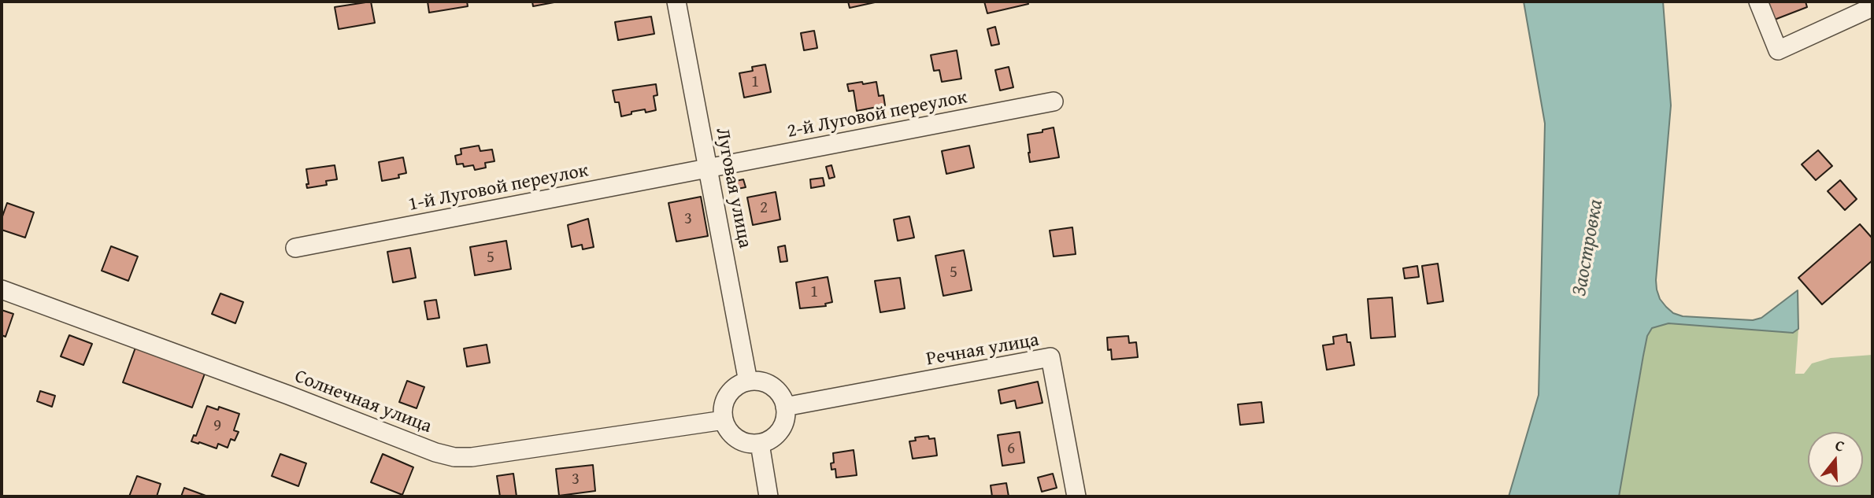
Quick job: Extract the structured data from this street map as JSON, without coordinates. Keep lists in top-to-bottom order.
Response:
{
  "streets": {
    "street": [
      "2-й Луговой переулок",
      "1-й Луговой переулок",
      "Луговая улица",
      "Речная улица",
      "Солнечная улица"
    ]
  },
  "crossings": [
    ["2-й Луговой переулок", "1-й Луговой переулок"],
    ["2-й Луговой переулок", "Луговая улица"],
    ["1-й Луговой переулок", "Луговая улица"],
    ["Луговая улица", "Речная улица"],
    ["Луговая улица", "Солнечная улица"],
    ["Речная улица", "Солнечная улица"]
  ],
  "water": ["Заостровка"],
  "house_numbers": [
    "1",
    "2",
    "3",
    "5",
    "5",
    "1",
    "9",
    "6",
    "3"
  ],
  "north": "top"
}
